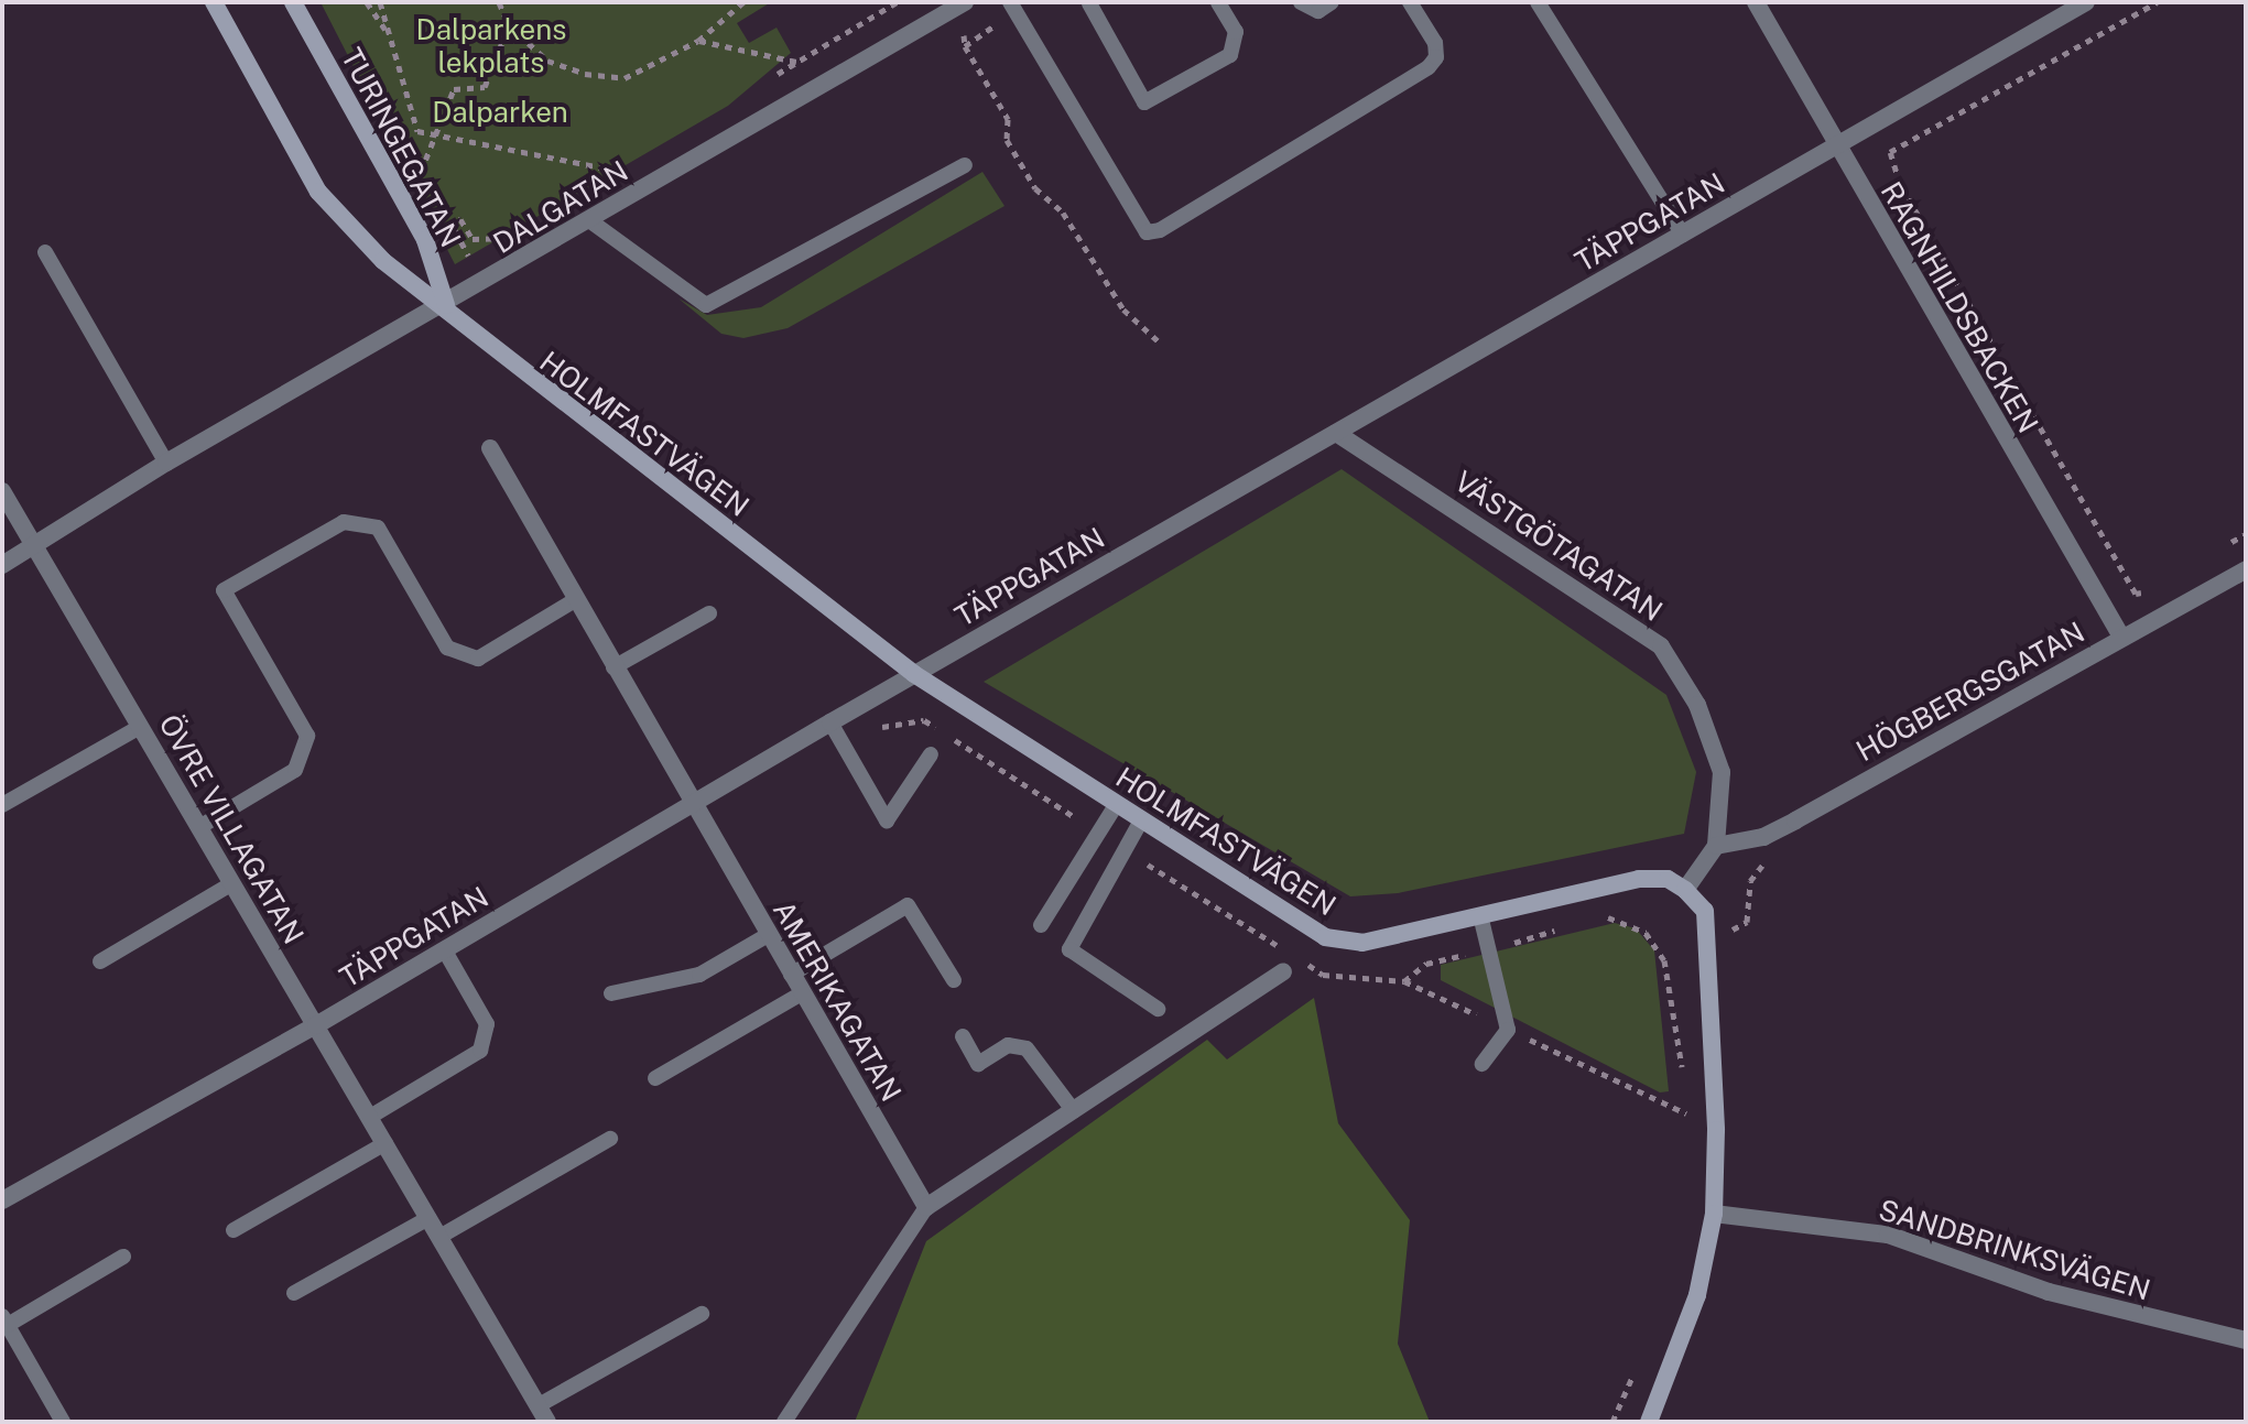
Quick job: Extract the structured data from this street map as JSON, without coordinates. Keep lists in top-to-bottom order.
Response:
{
  "streets": {
    "street": [
      "TURINGEGATAN",
      "DALGATAN",
      "TÄPPGATAN",
      "RAGNHILDSBACKEN",
      "HOLMFASTVÄGEN",
      "VÄSTGÖTAGATAN",
      "HÖGBERGSGATAN",
      "ÖVRE VILLAGATAN",
      "AMERIKAGATAN",
      "SANDBRINKSVÄGEN"
    ]
  },
  "crossings": [
    ["TURINGEGATAN", "DALGATAN"],
    ["TURINGEGATAN", "HOLMFASTVÄGEN"],
    ["DALGATAN", "HOLMFASTVÄGEN"],
    ["DALGATAN", "ÖVRE VILLAGATAN"],
    ["TÄPPGATAN", "RAGNHILDSBACKEN"],
    ["TÄPPGATAN", "HOLMFASTVÄGEN"],
    ["TÄPPGATAN", "VÄSTGÖTAGATAN"],
    ["TÄPPGATAN", "ÖVRE VILLAGATAN"],
    ["TÄPPGATAN", "AMERIKAGATAN"],
    ["RAGNHILDSBACKEN", "HÖGBERGSGATAN"],
    ["VÄSTGÖTAGATAN", "HÖGBERGSGATAN"]
  ],
  "parks": ["Dalparkens lekplats", "Dalparken"]
}
